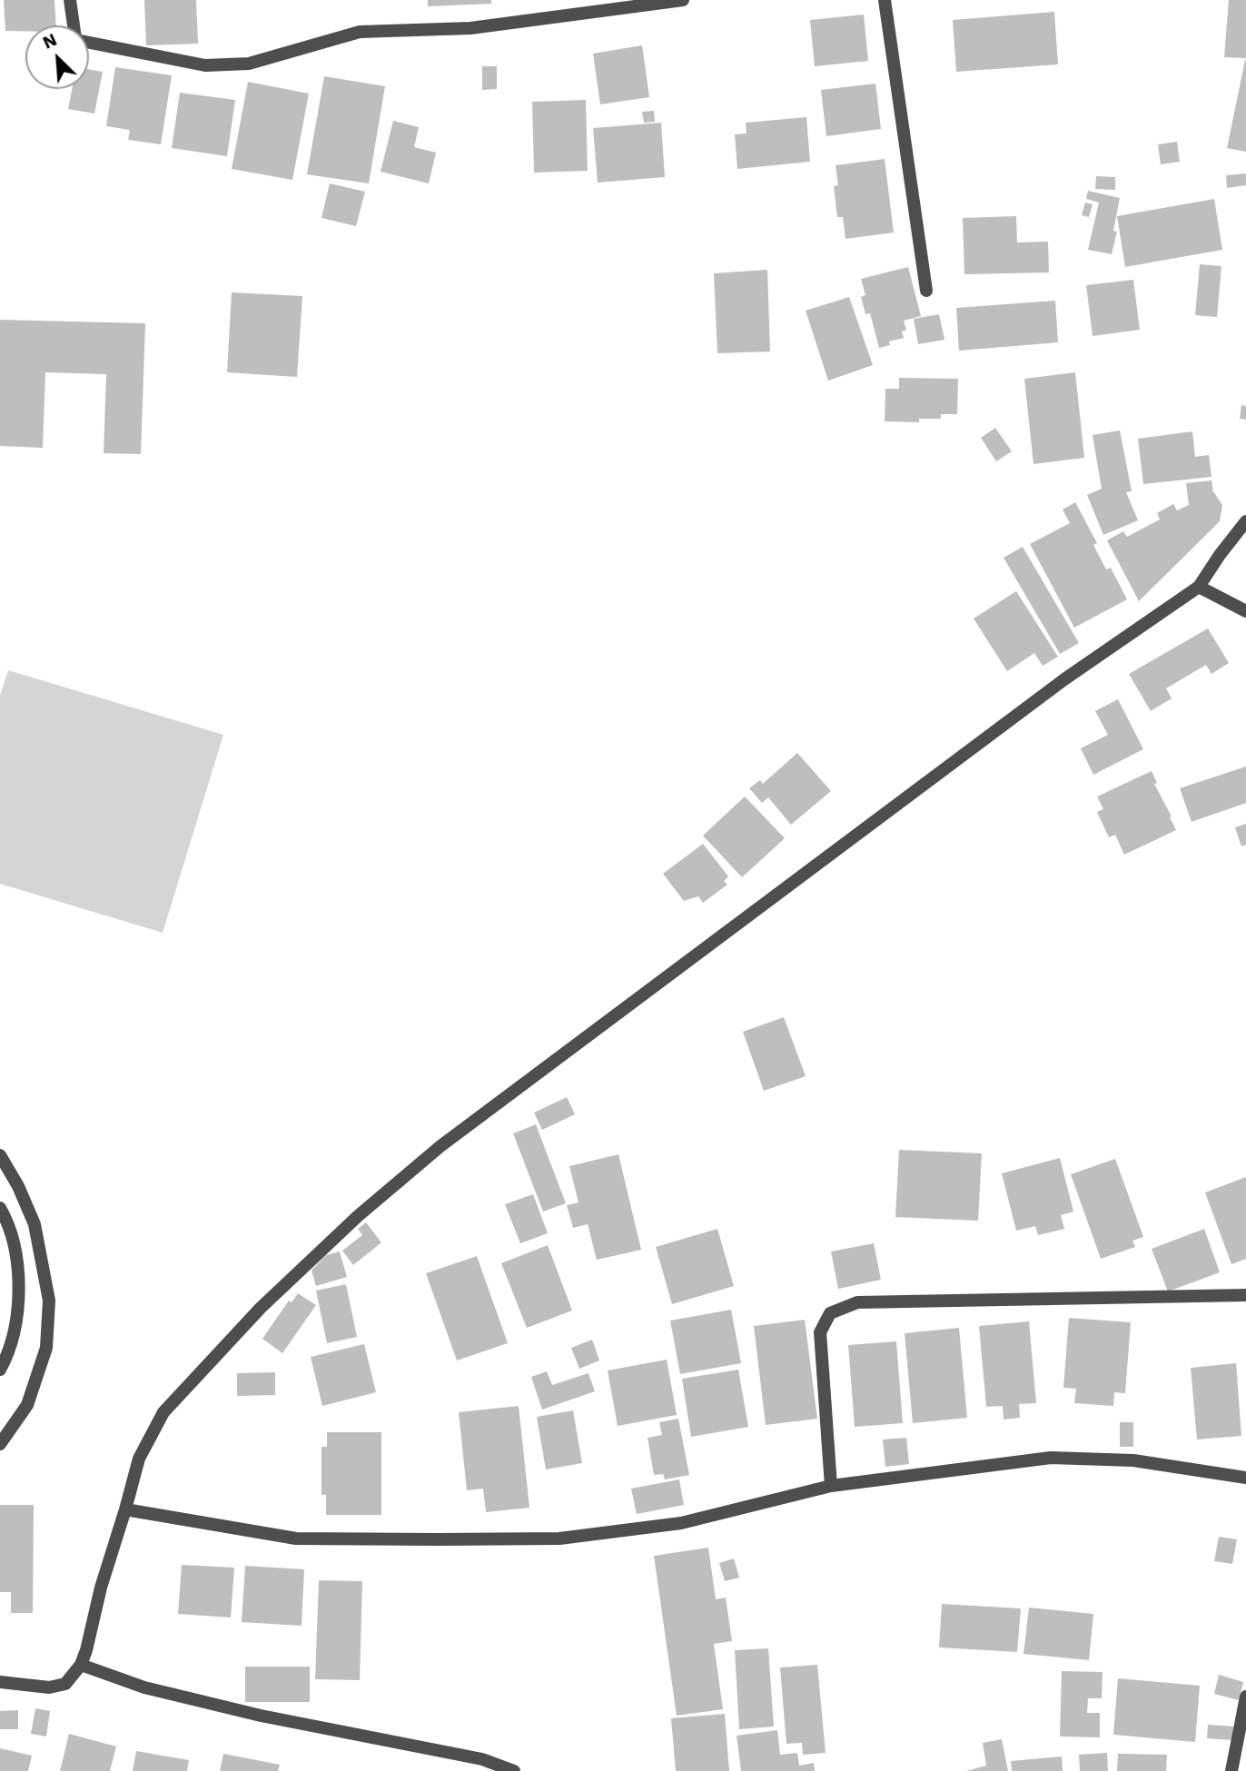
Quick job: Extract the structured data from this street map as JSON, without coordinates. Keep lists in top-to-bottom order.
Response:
{
  "north": "top left"
}
